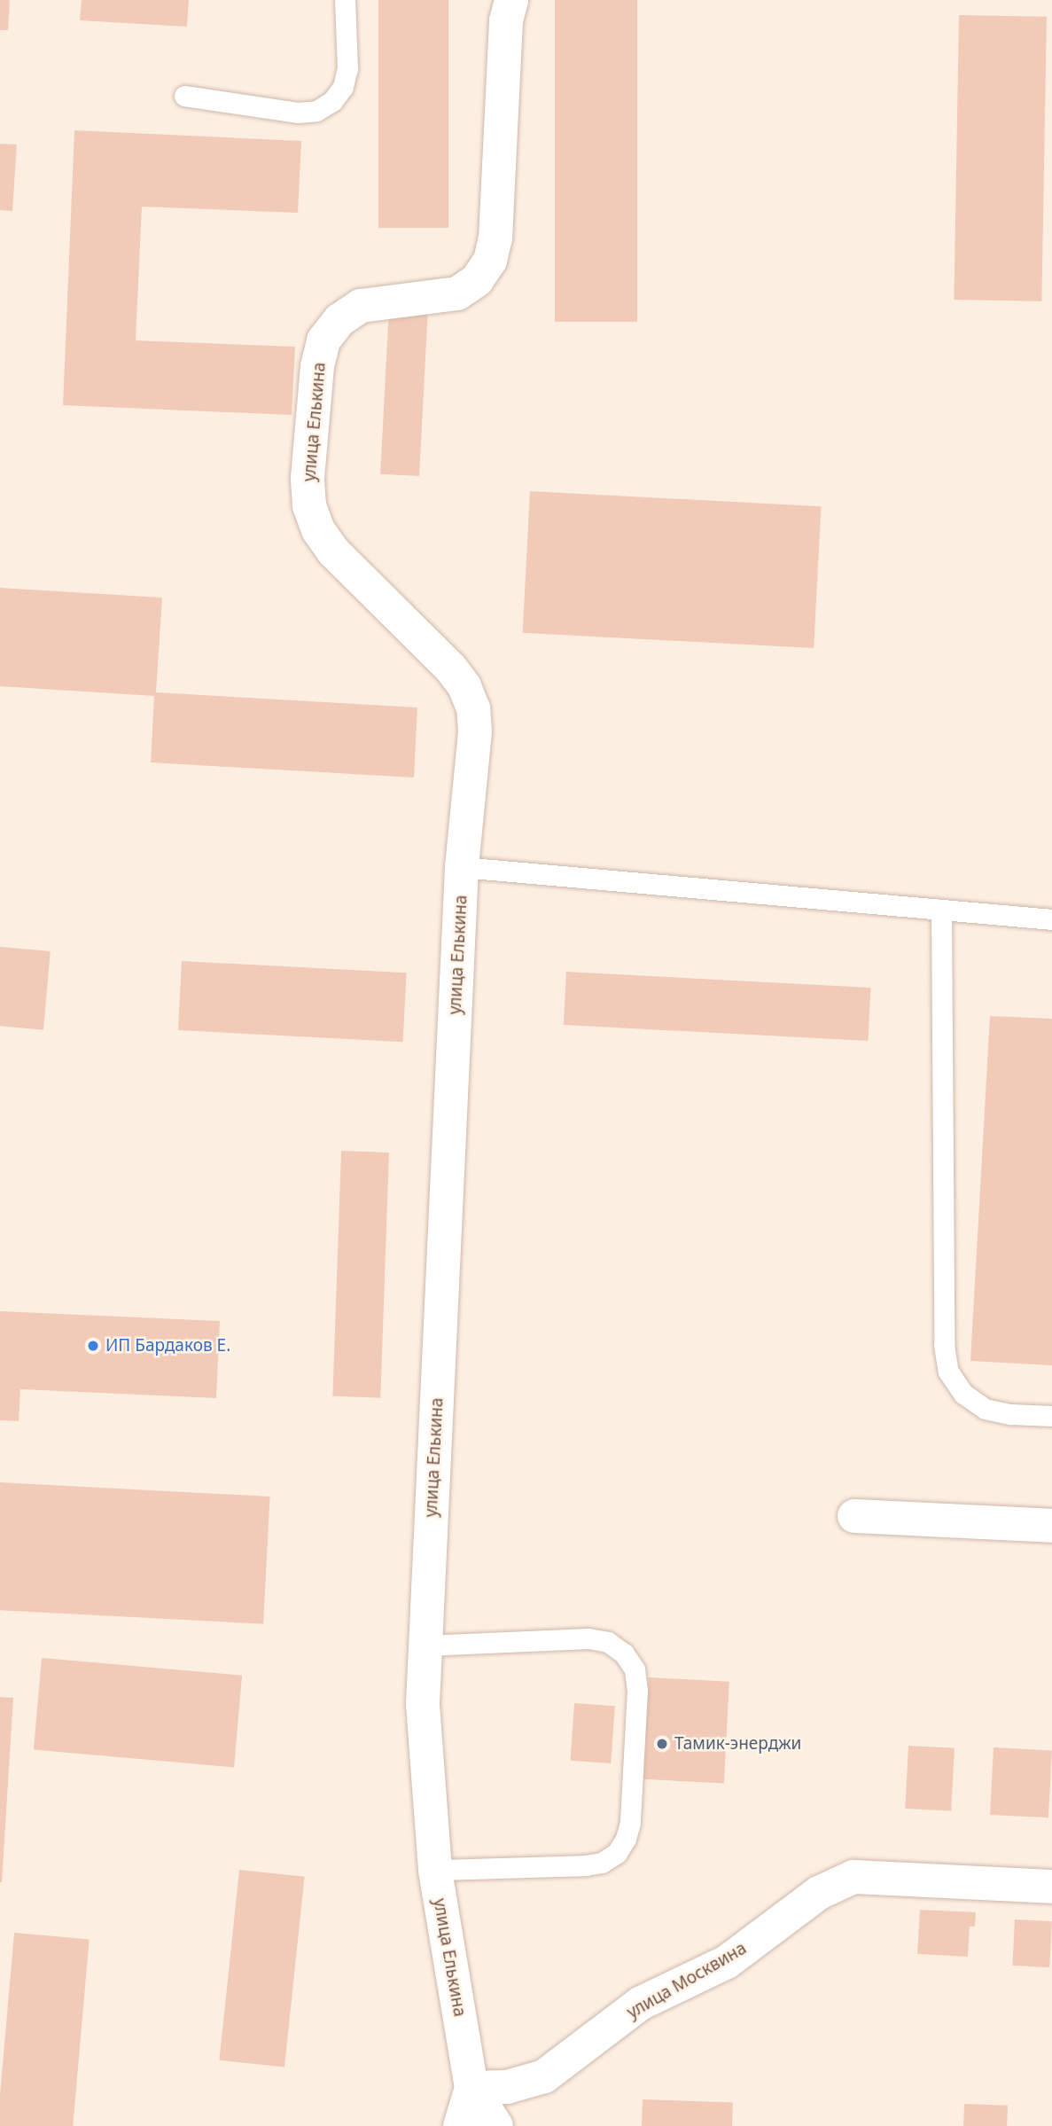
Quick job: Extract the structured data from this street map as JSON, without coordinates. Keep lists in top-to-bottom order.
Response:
{
  "streets": {
    "street": ["улица Елькина", "улица Москвина"]
  },
  "crossings": [
    ["улица Елькина", "улица Москвина"]
  ],
  "places": ["ИП Бардаков Е.", "Тамик-энерджи"]
}
